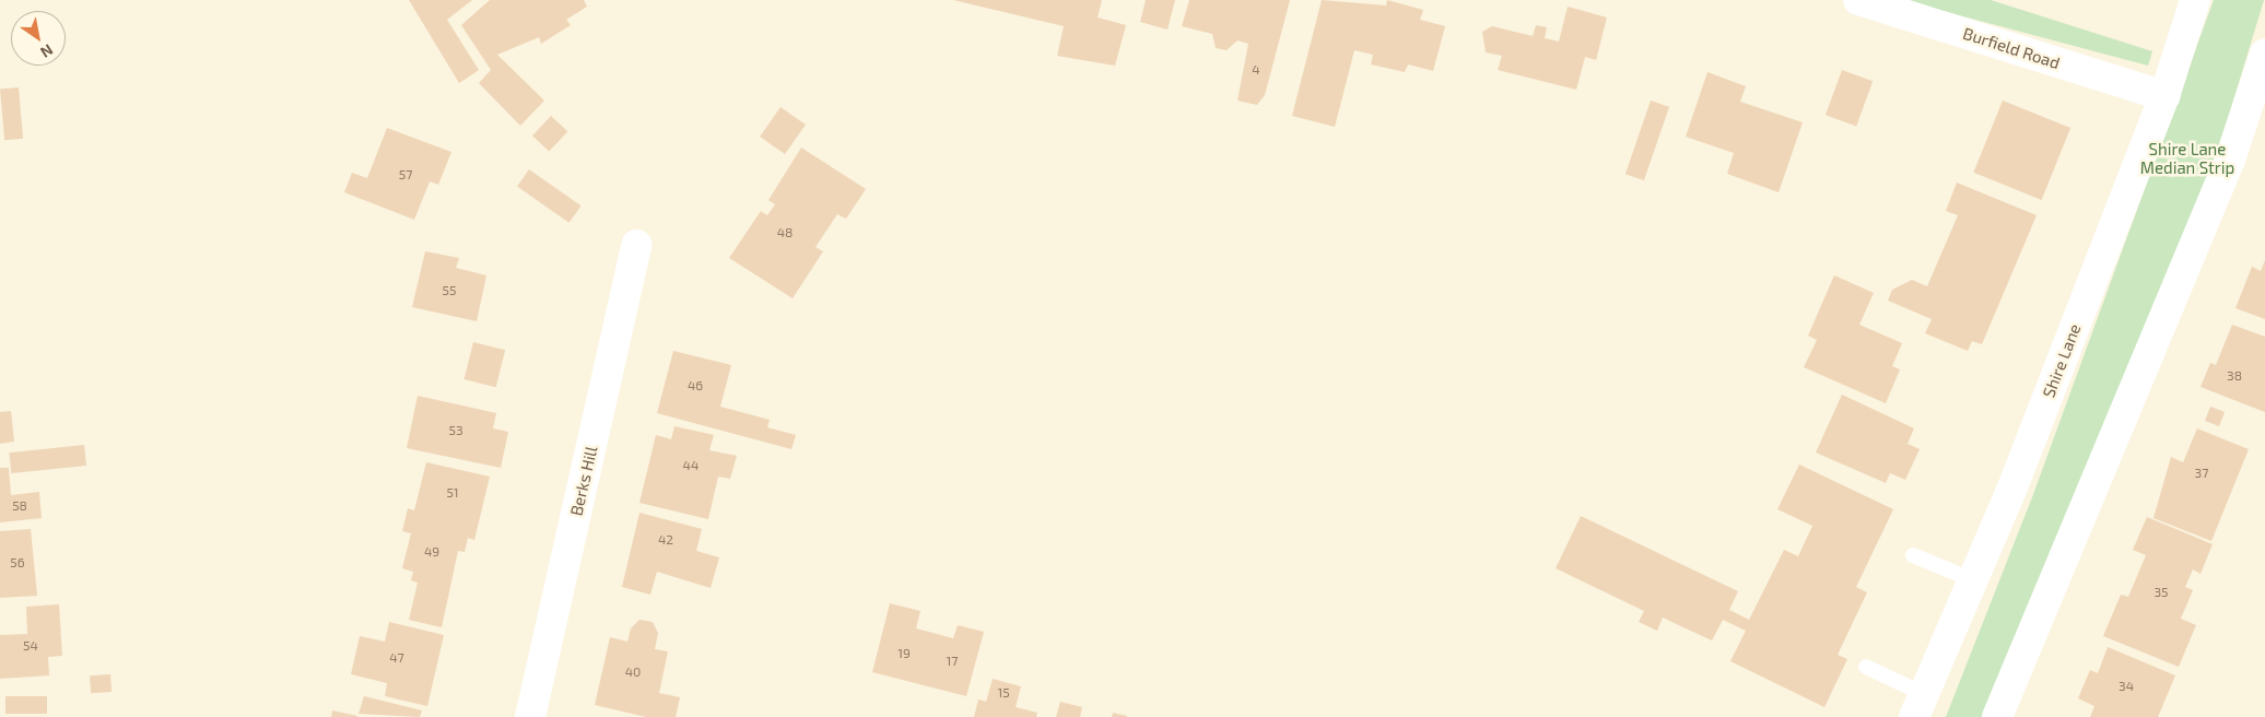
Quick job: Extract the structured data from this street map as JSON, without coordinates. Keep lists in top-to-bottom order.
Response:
{
  "streets": {
    "street": ["Burfield Road", "Shire Lane", "Berks Hill"]
  },
  "crossings": [
    ["Burfield Road", "Shire Lane"]
  ],
  "parks": ["Shire Lane Median Strip"],
  "house_numbers": [
    "4",
    "57",
    "48",
    "55",
    "38",
    "46",
    "53",
    "44",
    "37",
    "51",
    "58",
    "42",
    "49",
    "56",
    "35",
    "54",
    "19",
    "47",
    "17",
    "40",
    "34",
    "15"
  ],
  "north": "bottom right"
}
